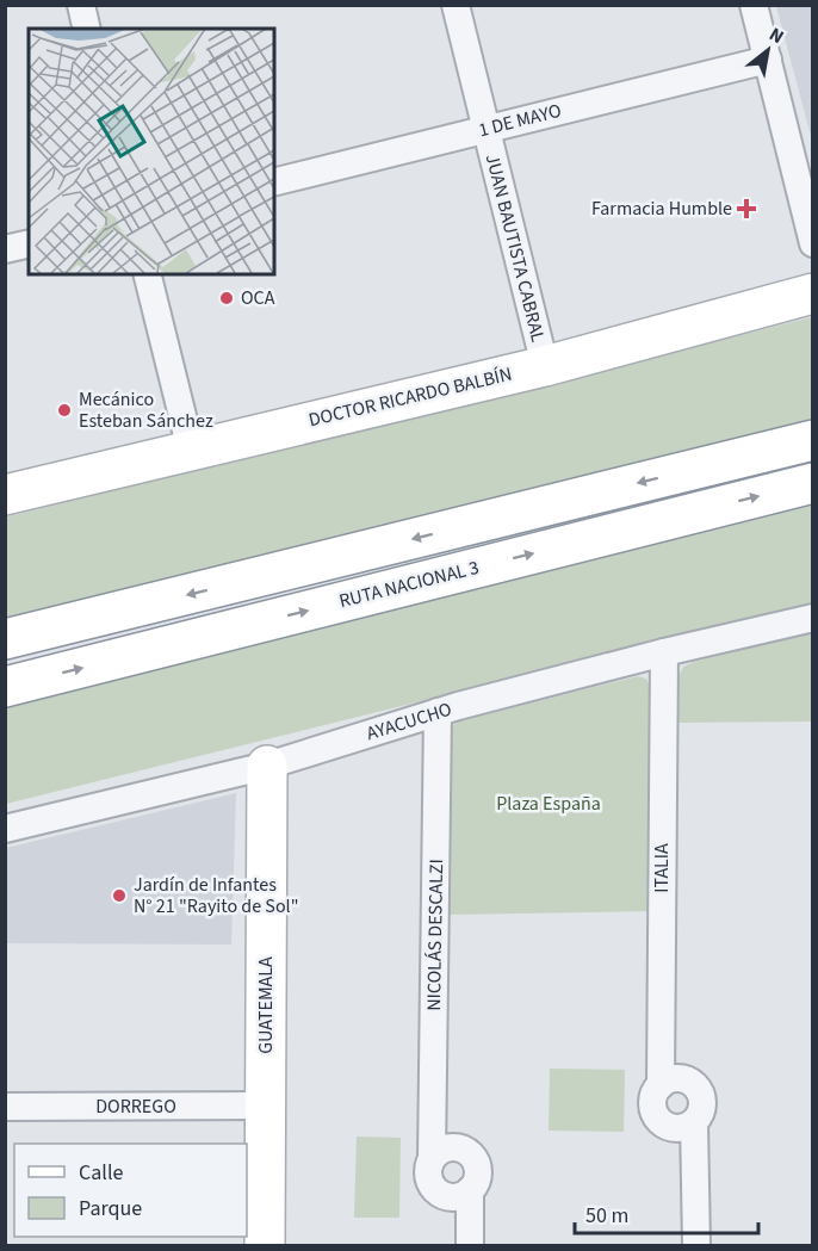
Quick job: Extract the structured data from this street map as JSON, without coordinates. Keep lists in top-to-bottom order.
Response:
{
  "streets": {
    "main road": ["DOCTOR RICARDO BALBÍN", "RUTA NACIONAL 3", "GUATEMALA"],
    "street": [
      "1 DE MAYO",
      "JUAN BAUTISTA CABRAL",
      "AYACUCHO",
      "ITALIA",
      "NICOLÁS DESCALZI",
      "DORREGO"
    ]
  },
  "crossings": [
    ["1 DE MAYO", "JUAN BAUTISTA CABRAL"],
    ["JUAN BAUTISTA CABRAL", "DOCTOR RICARDO BALBÍN"],
    ["AYACUCHO", "ITALIA"],
    ["AYACUCHO", "NICOLÁS DESCALZI"],
    ["AYACUCHO", "GUATEMALA"],
    ["GUATEMALA", "DORREGO"]
  ],
  "parks": ["Plaza España"],
  "places": {
    "health": ["Farmacia Humble"],
    "other": ["OCA", "Mecánico Esteban Sánchez", "Jardín de Infantes N° 21 \"Rayito de Sol\""]
  },
  "legend": ["Calle", "Parque"],
  "scale_bar": "50 m",
  "north": "top right"
}
